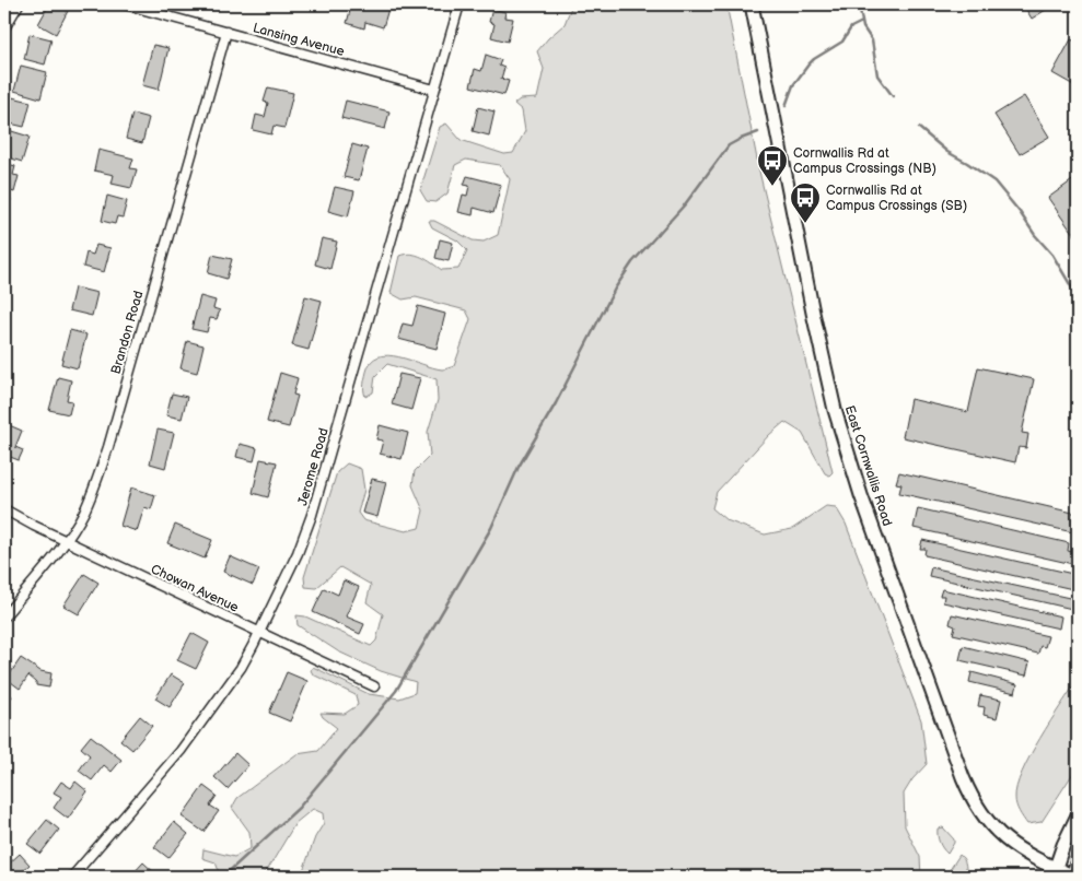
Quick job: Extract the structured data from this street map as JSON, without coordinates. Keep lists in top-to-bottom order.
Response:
{
  "streets": {
    "street": [
      "Lansing Avenue",
      "Brandon Road",
      "East Cornwallis Road",
      "Jerome Road",
      "Chowan Avenue"
    ]
  },
  "crossings": [
    ["Lansing Avenue", "Brandon Road"],
    ["Lansing Avenue", "Jerome Road"],
    ["Brandon Road", "Chowan Avenue"],
    ["Jerome Road", "Chowan Avenue"]
  ],
  "places": {
    "bus stop": ["Cornwallis Rd at Campus Crossings (NB)", "Cornwallis Rd at Campus Crossings (SB)"]
  }
}
